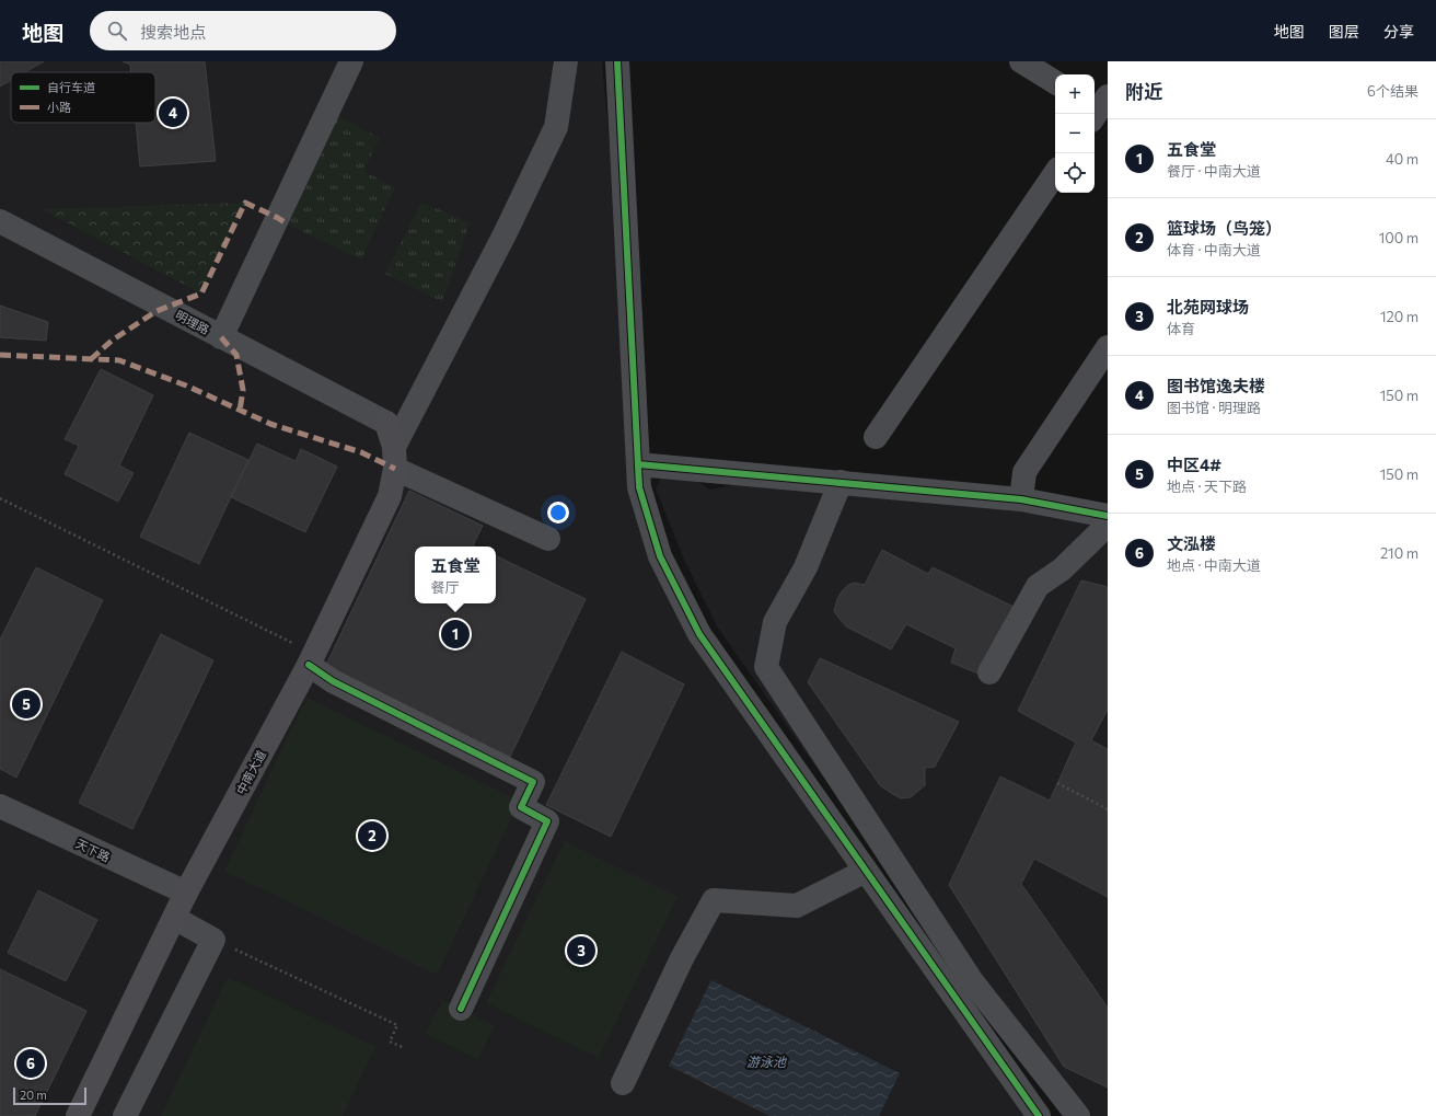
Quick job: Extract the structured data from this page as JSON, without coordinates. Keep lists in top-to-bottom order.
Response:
{
  "streets": {
    "main road": ["中南大道"],
    "street": ["明理路", "天下路"]
  },
  "crossings": [
    ["明理路", "中南大道"],
    ["中南大道", "天下路"]
  ],
  "water": ["游泳池"],
  "legend": ["自行车道", "小路"],
  "scale_bar": "20 m",
  "page": {
    "header": "地图",
    "search": "搜索地点",
    "nav": ["地图", "图层", "分享"],
    "heading": ["附近", "6个结果"],
    "map_buttons": ["+", "−"],
    "pins": [
      "4",
      "1",
      "5",
      "2",
      "3",
      "6"
    ],
    "list": [
      {
        "mark": "1",
        "name": "五食堂",
        "note": "餐厅 · 中南大道",
        "value": "40 m"
      },
      {
        "mark": "2",
        "name": "篮球场（鸟笼）",
        "note": "体育 · 中南大道",
        "value": "100 m"
      },
      {
        "mark": "3",
        "name": "北苑网球场",
        "note": "体育",
        "value": "120 m"
      },
      {
        "mark": "4",
        "name": "图书馆逸夫楼",
        "note": "图书馆 · 明理路",
        "value": "150 m"
      },
      {
        "mark": "5",
        "name": "中区4#",
        "note": "地点 · 天下路",
        "value": "150 m"
      },
      {
        "mark": "6",
        "name": "文泓楼",
        "note": "地点 · 中南大道",
        "value": "210 m"
      }
    ],
    "popup": ["五食堂", "餐厅"],
    "scale": "20 m"
  }
}
